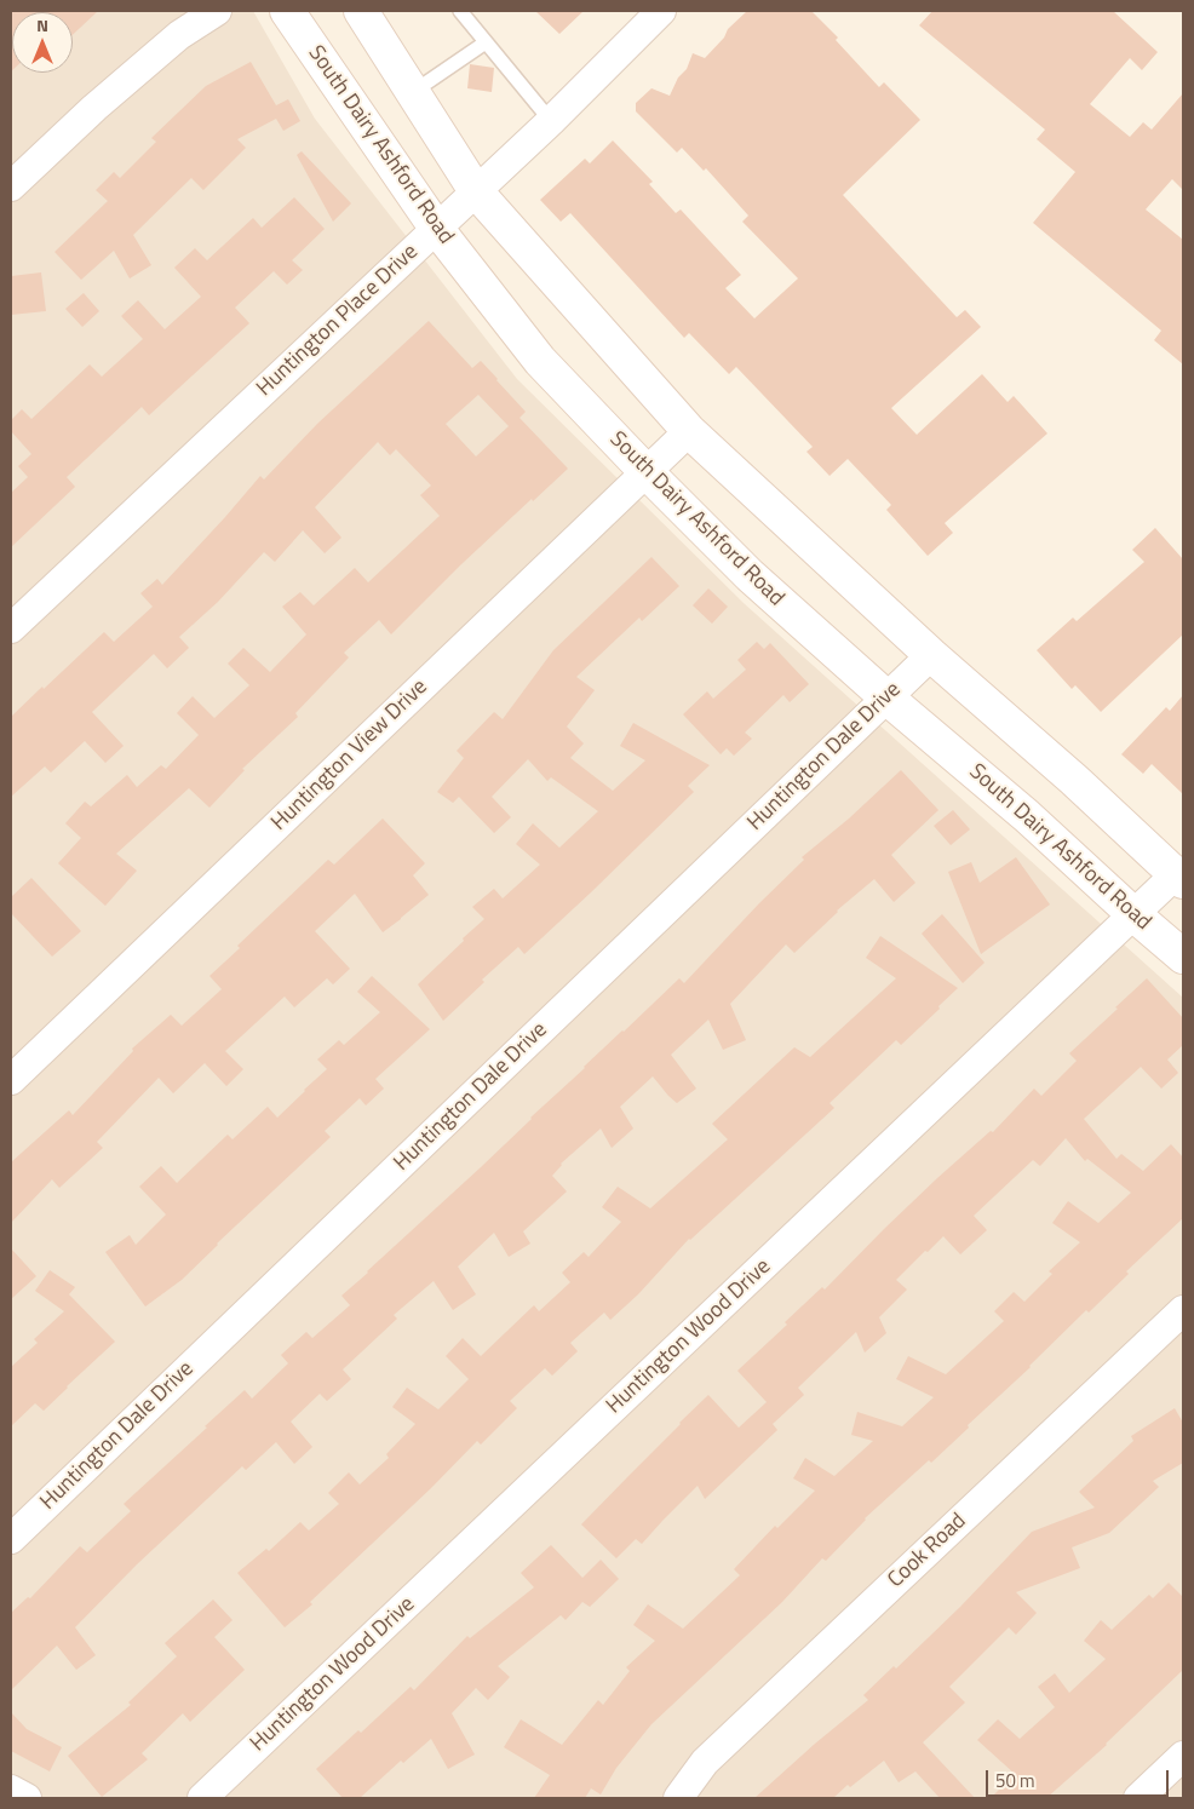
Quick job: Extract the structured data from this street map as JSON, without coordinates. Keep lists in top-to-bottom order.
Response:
{
  "streets": {
    "main road": ["South Dairy Ashford Road"],
    "street": [
      "Huntington Place Drive",
      "Huntington View Drive",
      "Huntington Dale Drive",
      "Huntington Wood Drive",
      "Cook Road"
    ]
  },
  "crossings": [
    ["South Dairy Ashford Road", "Huntington Place Drive"],
    ["South Dairy Ashford Road", "Huntington View Drive"],
    ["South Dairy Ashford Road", "Huntington Dale Drive"],
    ["South Dairy Ashford Road", "Huntington Wood Drive"]
  ],
  "scale_bar": "50 m",
  "north": "top"
}
